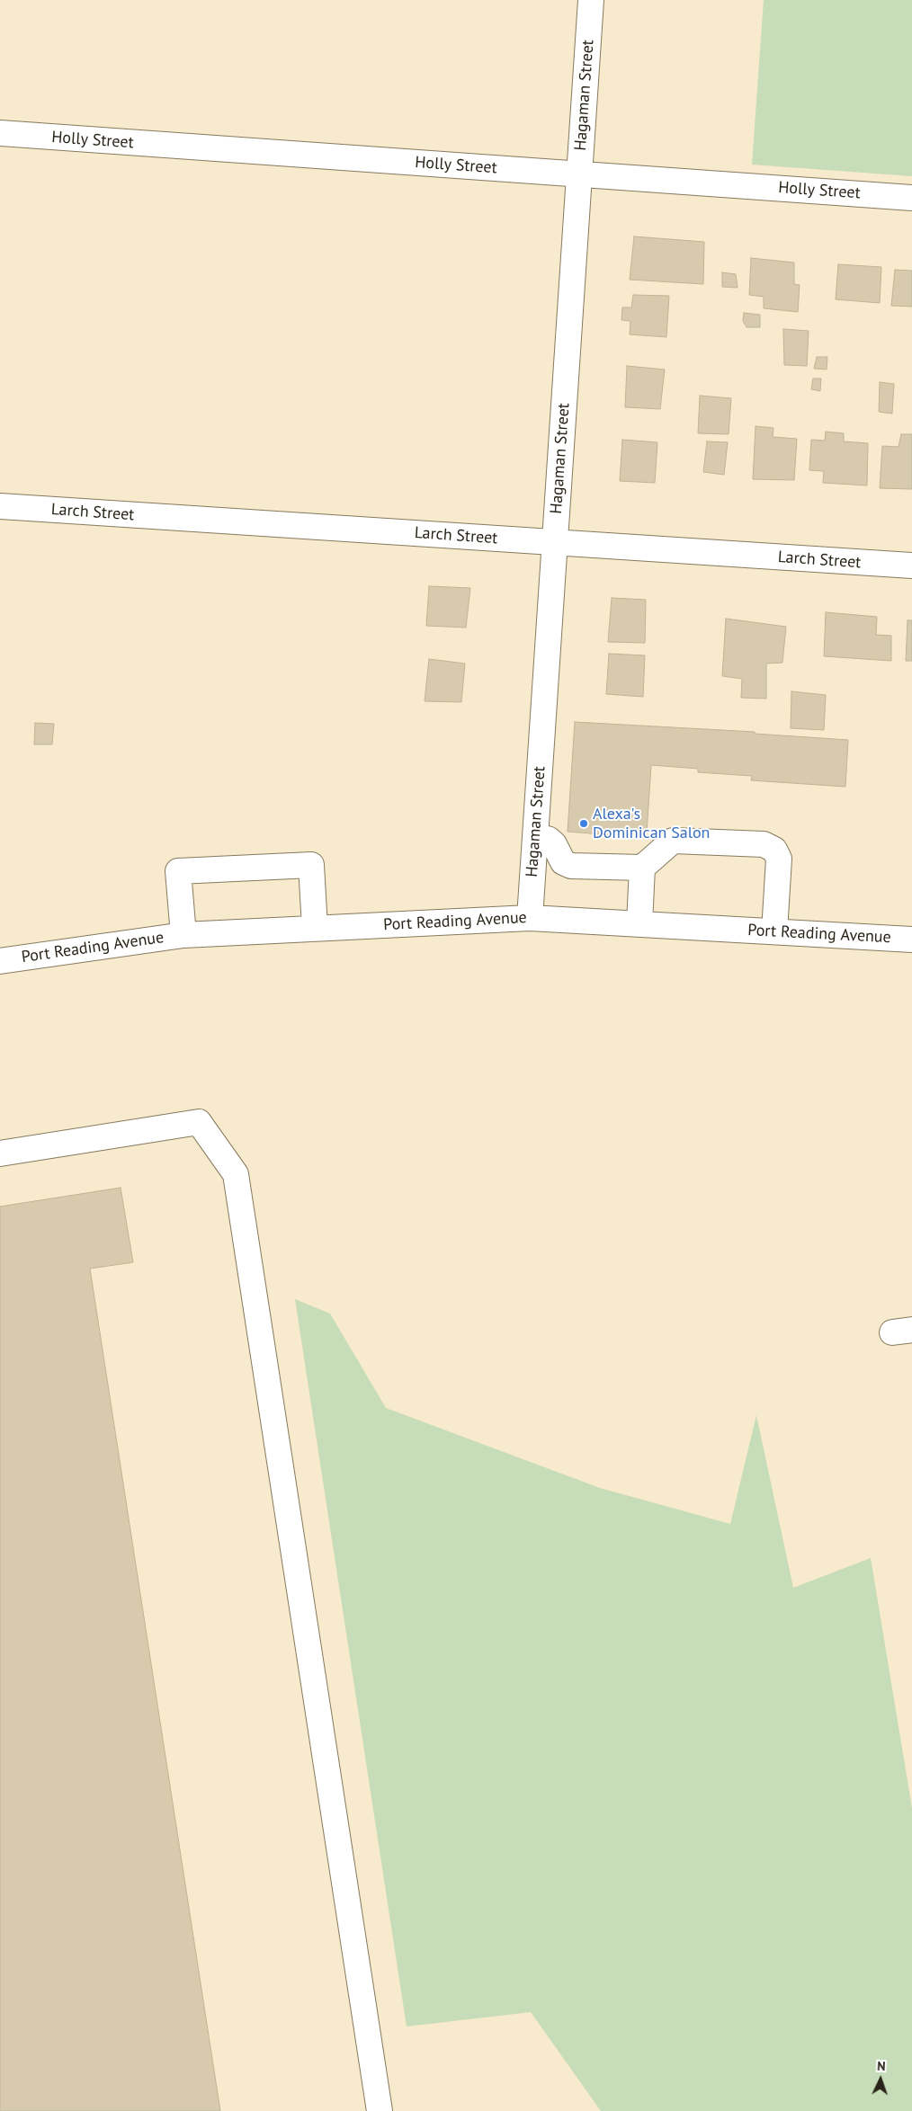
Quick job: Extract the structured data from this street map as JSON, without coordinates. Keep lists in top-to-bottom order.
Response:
{
  "streets": {
    "street": [
      "Hagaman Street",
      "Holly Street",
      "Larch Street",
      "Port Reading Avenue"
    ]
  },
  "crossings": [
    ["Hagaman Street", "Holly Street"],
    ["Hagaman Street", "Larch Street"],
    ["Hagaman Street", "Port Reading Avenue"]
  ],
  "places": ["Alexa's Dominican Salon"],
  "north": "top"
}
